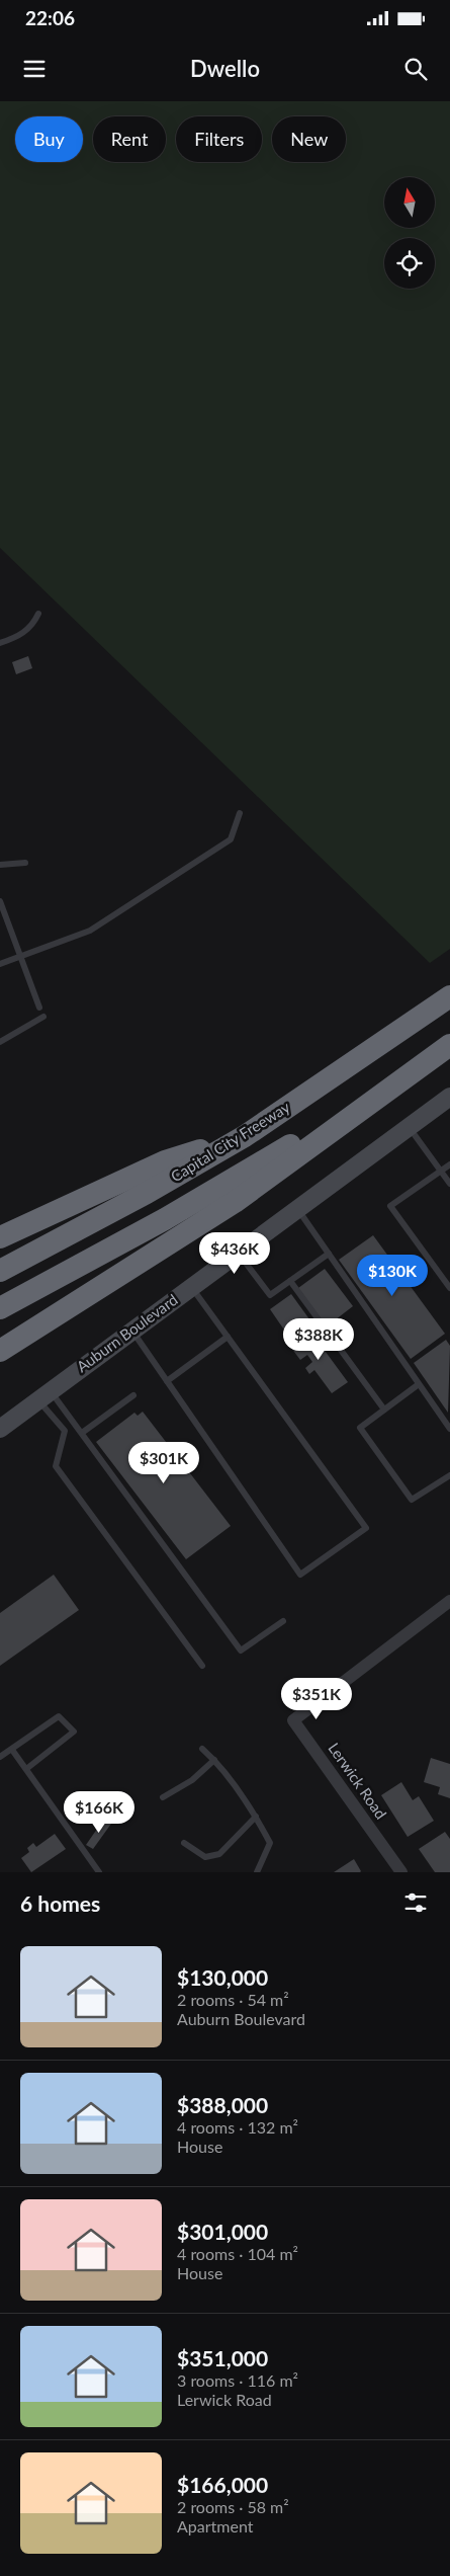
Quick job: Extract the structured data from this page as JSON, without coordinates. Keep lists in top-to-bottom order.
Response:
{
  "streets": {
    "highway": ["Capital City Freeway"],
    "main road": ["Auburn Boulevard"],
    "street": ["Lerwick Road"]
  },
  "north": "top",
  "page": {
    "status": "22:06",
    "header": "Dwello",
    "chip": [
      "Buy",
      "Rent",
      "Filters",
      "New"
    ],
    "price": [
      "$436K",
      "$130K",
      "$388K",
      "$301K",
      "$351K",
      "$166K"
    ],
    "heading": "6 homes",
    "list": [
      {
        "name": "$130,000",
        "note": "2 rooms · 54 m² · Auburn Boulevard"
      },
      {
        "name": "$388,000",
        "note": "4 rooms · 132 m² · House"
      },
      {
        "name": "$301,000",
        "note": "4 rooms · 104 m² · House"
      },
      {
        "name": "$351,000",
        "note": "3 rooms · 116 m² · Lerwick Road"
      },
      {
        "name": "$166,000",
        "note": "2 rooms · 58 m² · Apartment"
      }
    ]
  }
}
